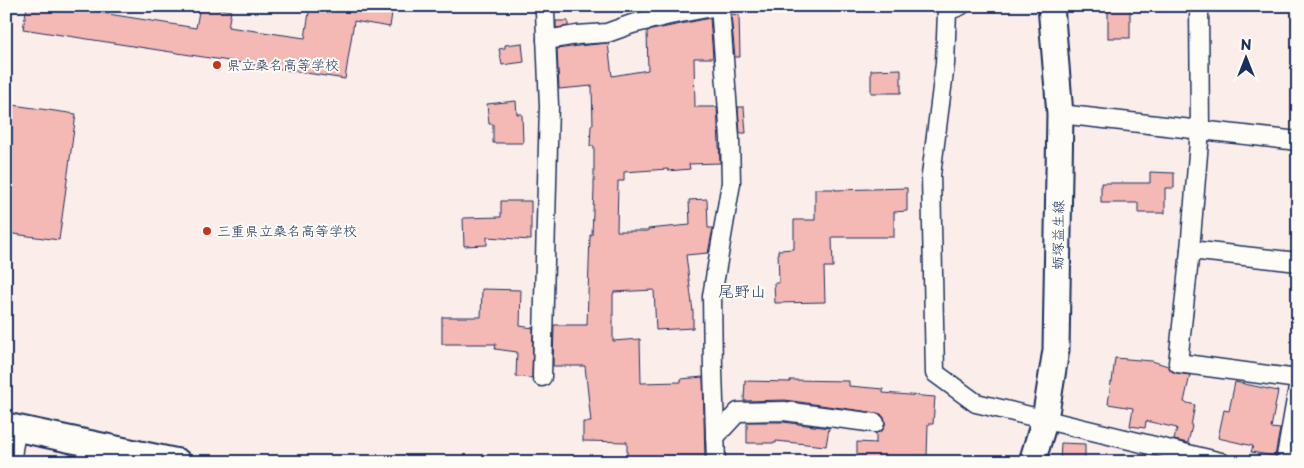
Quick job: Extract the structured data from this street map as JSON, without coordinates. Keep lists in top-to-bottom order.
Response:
{
  "streets": {
    "street": ["蛎塚益生線"]
  },
  "districts": ["尾野山"],
  "places": ["県立桑名高等学校", "三重県立桑名高等学校"],
  "north": "top"
}
